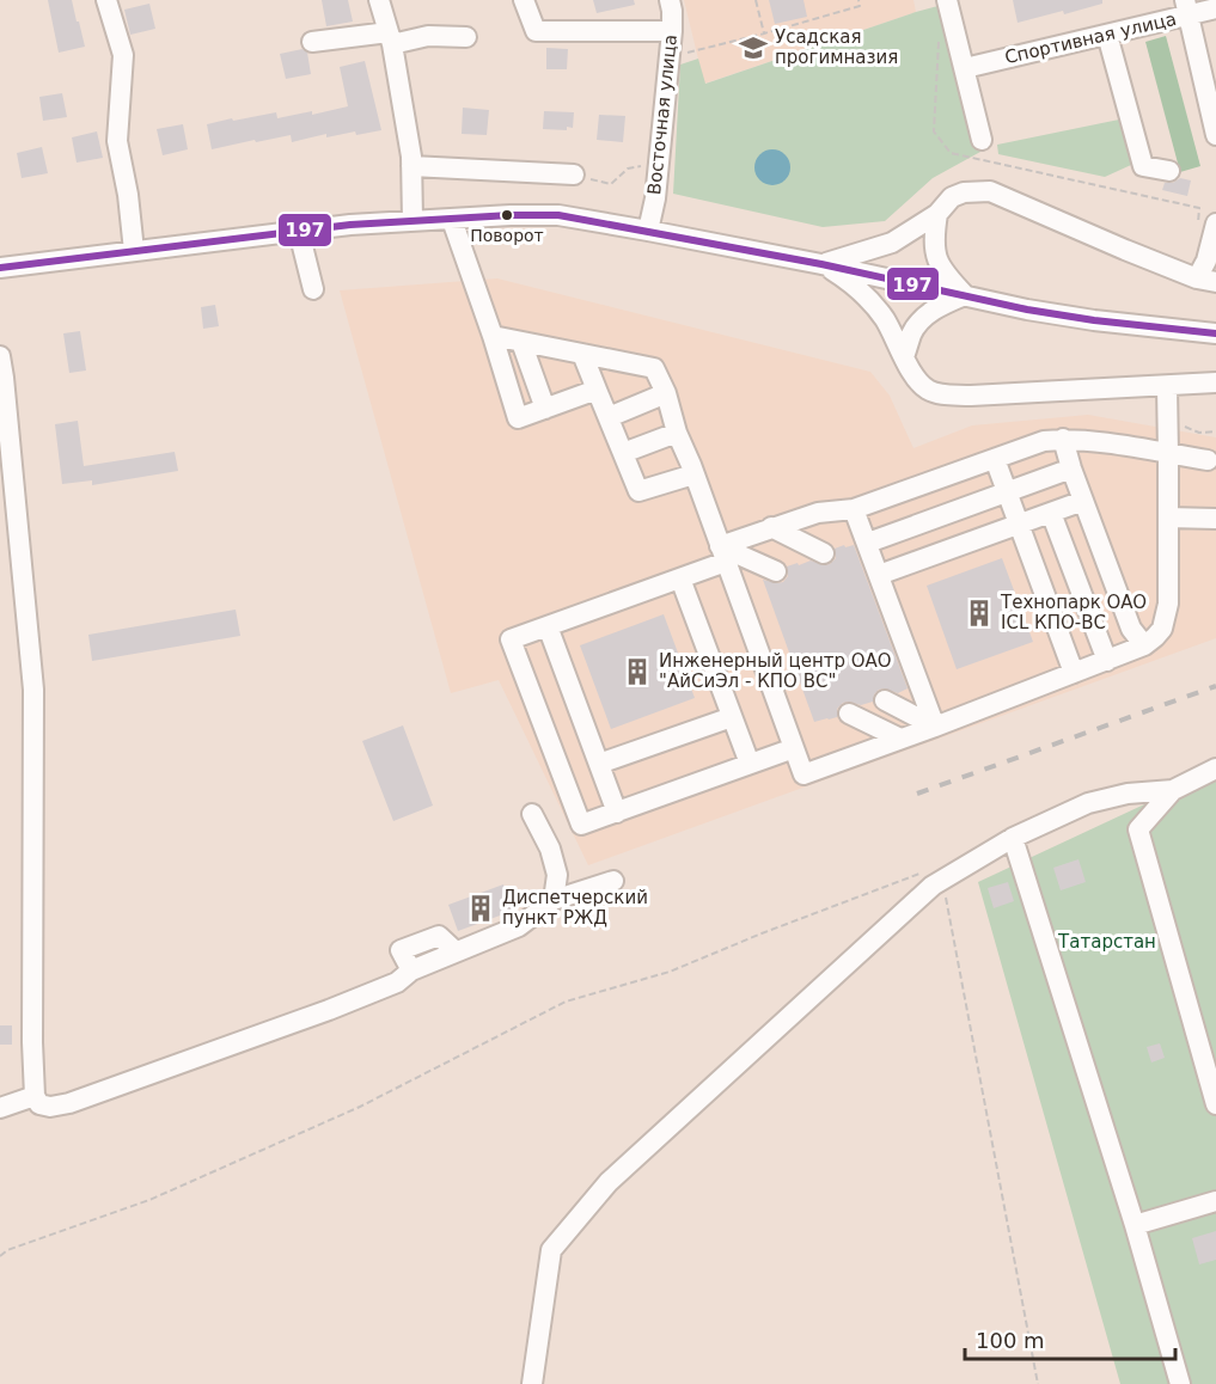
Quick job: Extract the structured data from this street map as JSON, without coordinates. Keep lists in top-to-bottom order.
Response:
{
  "streets": {
    "street": ["Спортивная улица", "Восточная улица"]
  },
  "parks": ["Татарстан"],
  "places": {
    "school or university": ["Усадская прогимназия"],
    "other": ["Поворот"],
    "building": ["Технопарк OAO ICL КПО-ВС", "Инженерный центр ОАО \"АйСиЭл - КПО ВС\"", "Диспетчерский пункт РЖД"]
  },
  "lines": ["transit line 197"],
  "scale_bar": "100 m"
}
